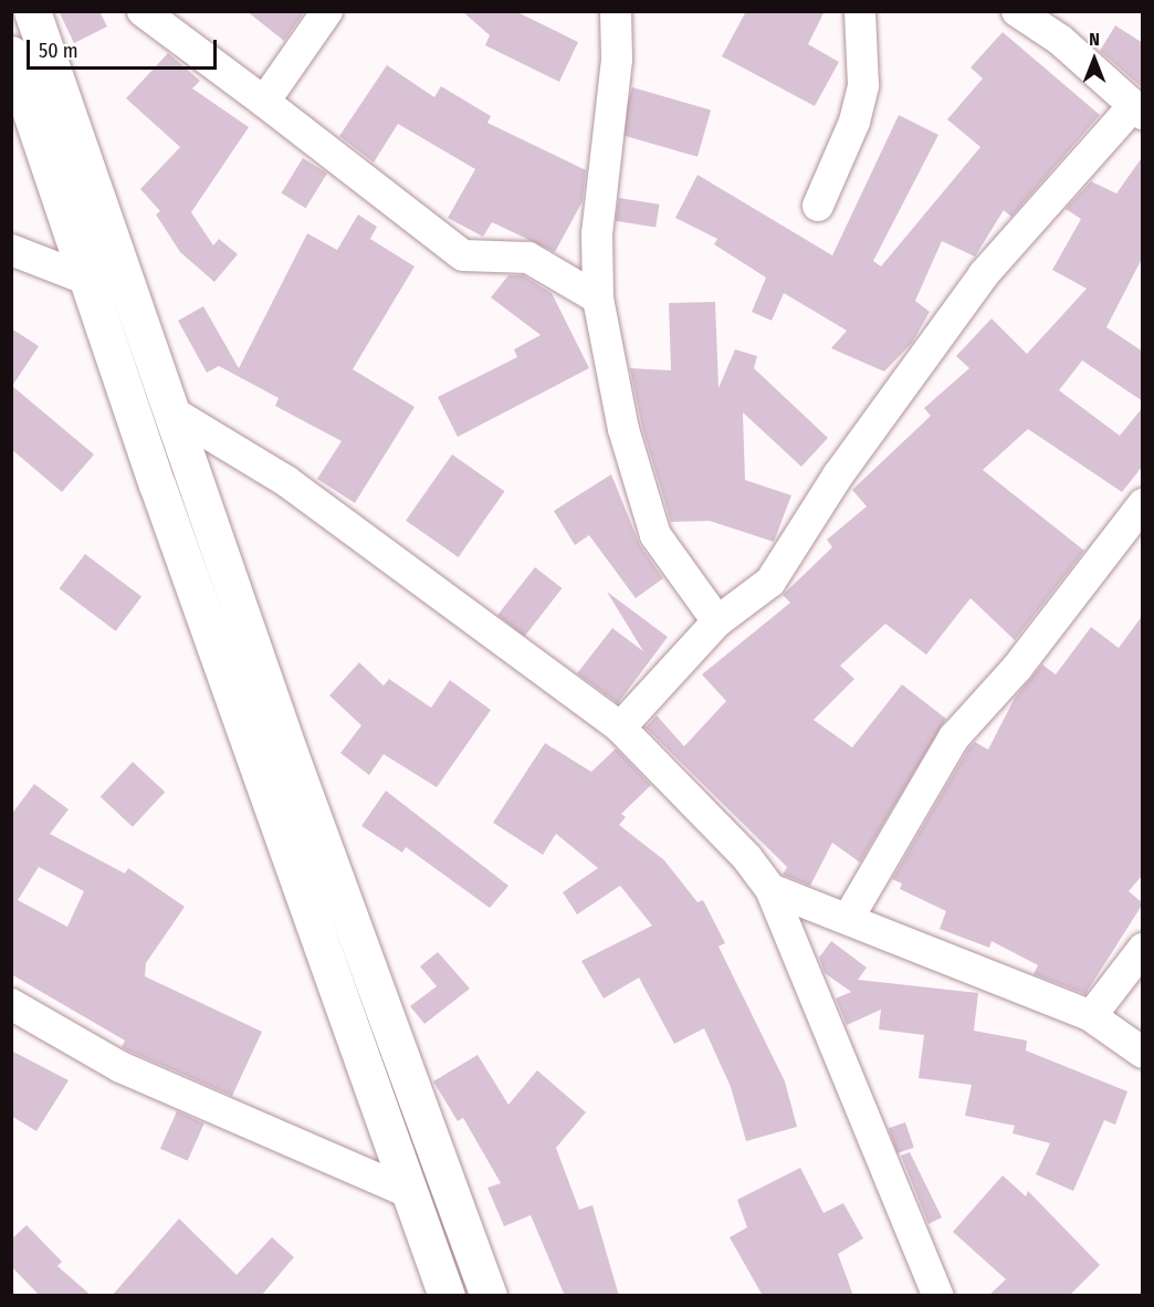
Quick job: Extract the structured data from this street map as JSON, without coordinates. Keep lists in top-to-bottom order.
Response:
{
  "scale_bar": "50 m",
  "north": "top"
}
